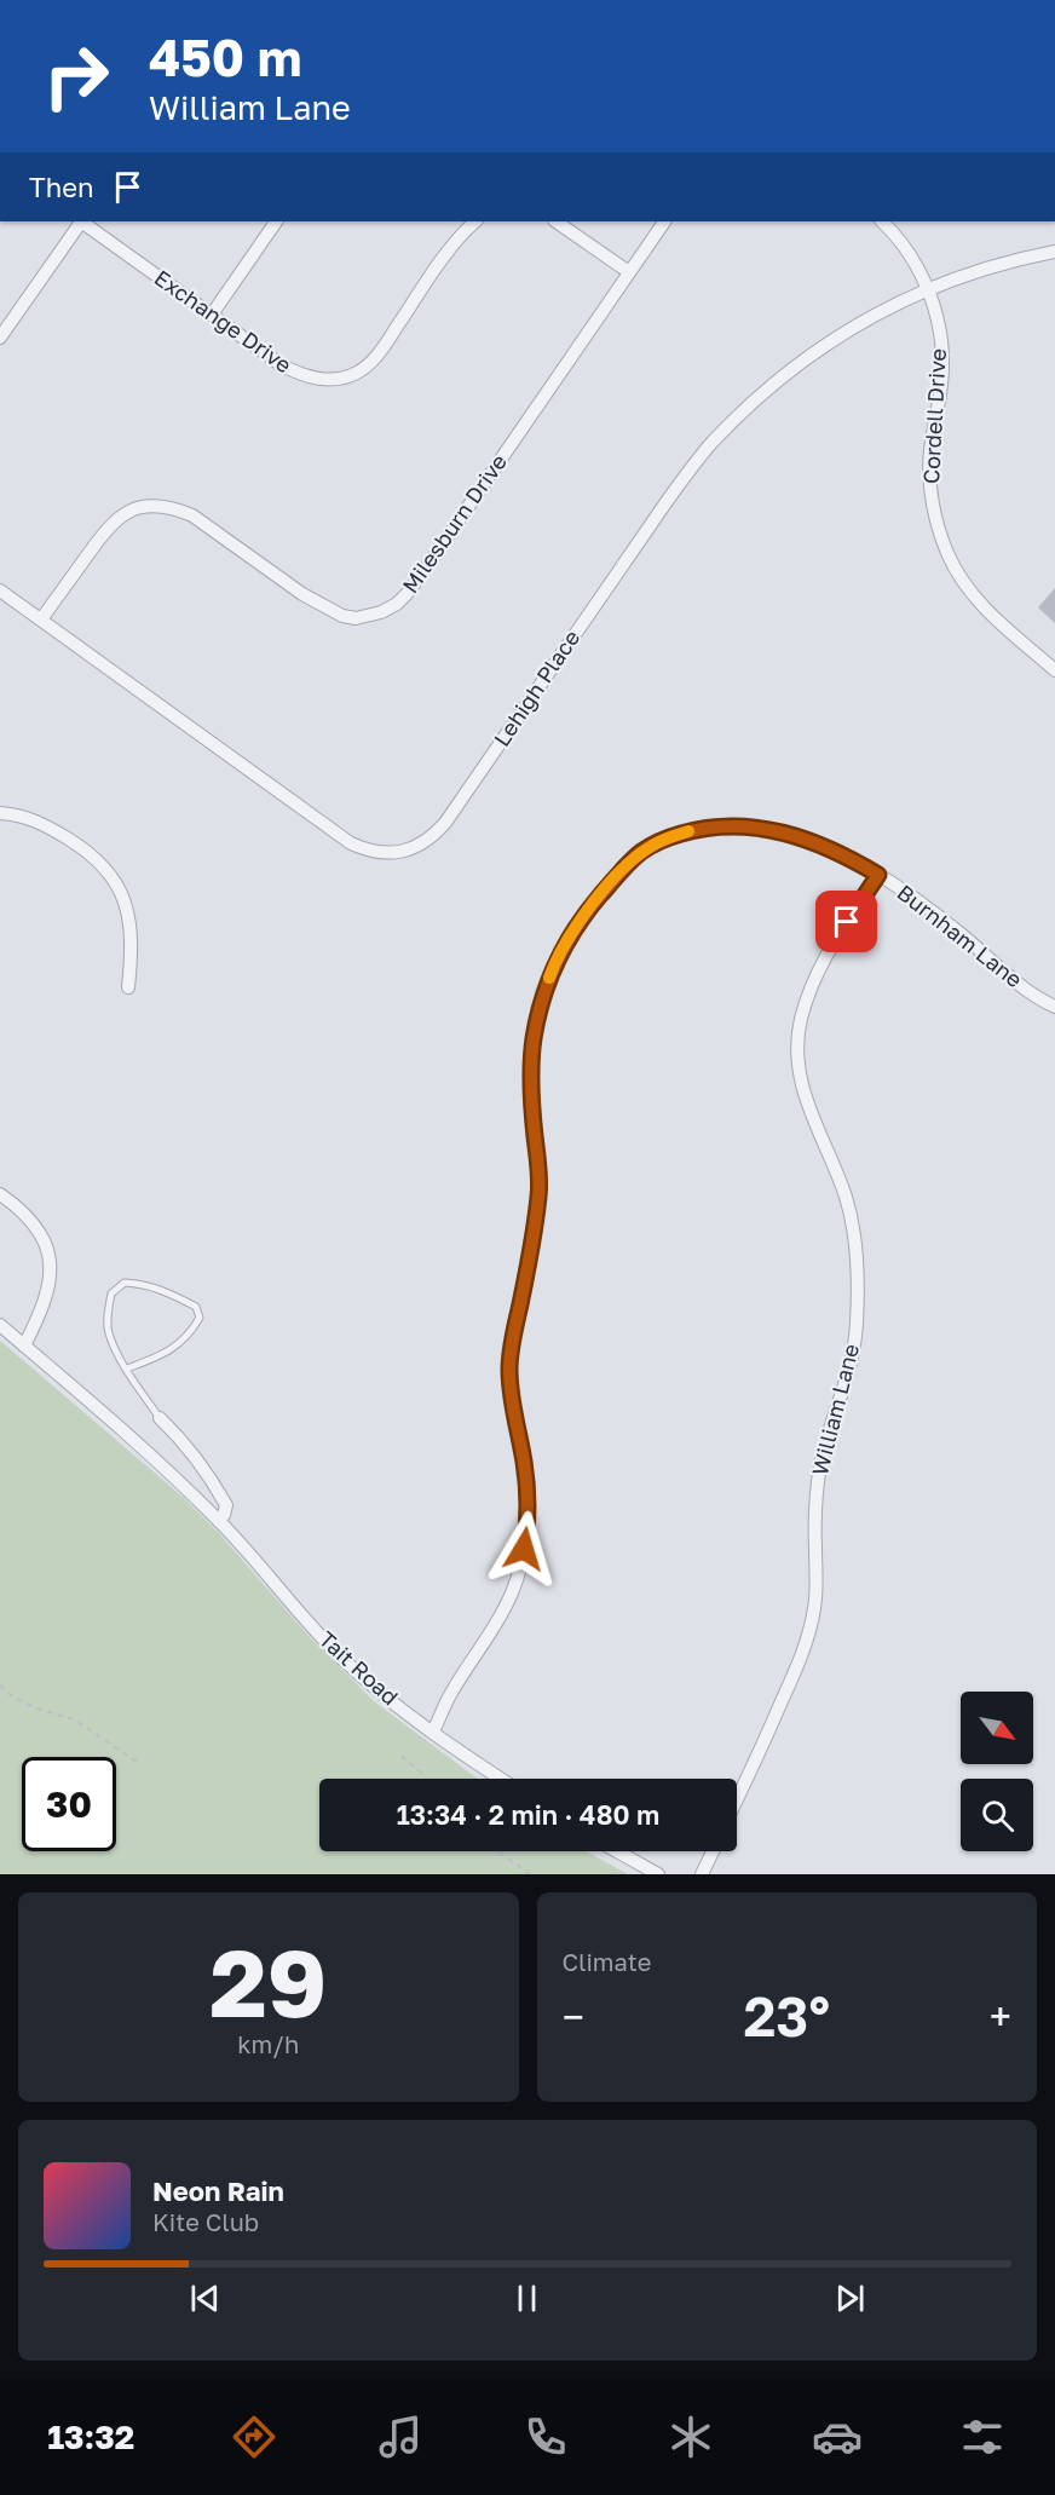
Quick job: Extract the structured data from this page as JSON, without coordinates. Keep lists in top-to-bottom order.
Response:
{
  "streets": {
    "street": [
      "Exchange Drive",
      "Cordell Drive",
      "Milesburn Drive",
      "Lehigh Place",
      "Burnham Lane",
      "William Lane",
      "Tait Road"
    ]
  },
  "crossings": [
    ["Cordell Drive", "Lehigh Place"],
    ["Milesburn Drive", "Lehigh Place"],
    ["Burnham Lane", "William Lane"],
    ["Burnham Lane", "Tait Road"]
  ],
  "north": "bottom right",
  "page": {
    "turn": ["450 m", "William Lane"],
    "then": "Then",
    "limit": "30",
    "trip": "13:34 · 2 min · 480 m",
    "tile": [
      ["29", "km/h"],
      "Climate"
    ],
    "heat": ["−", "23°", "+"],
    "song": ["Neon Rain", "Kite Club"],
    "tabs": "13:32"
  }
}
